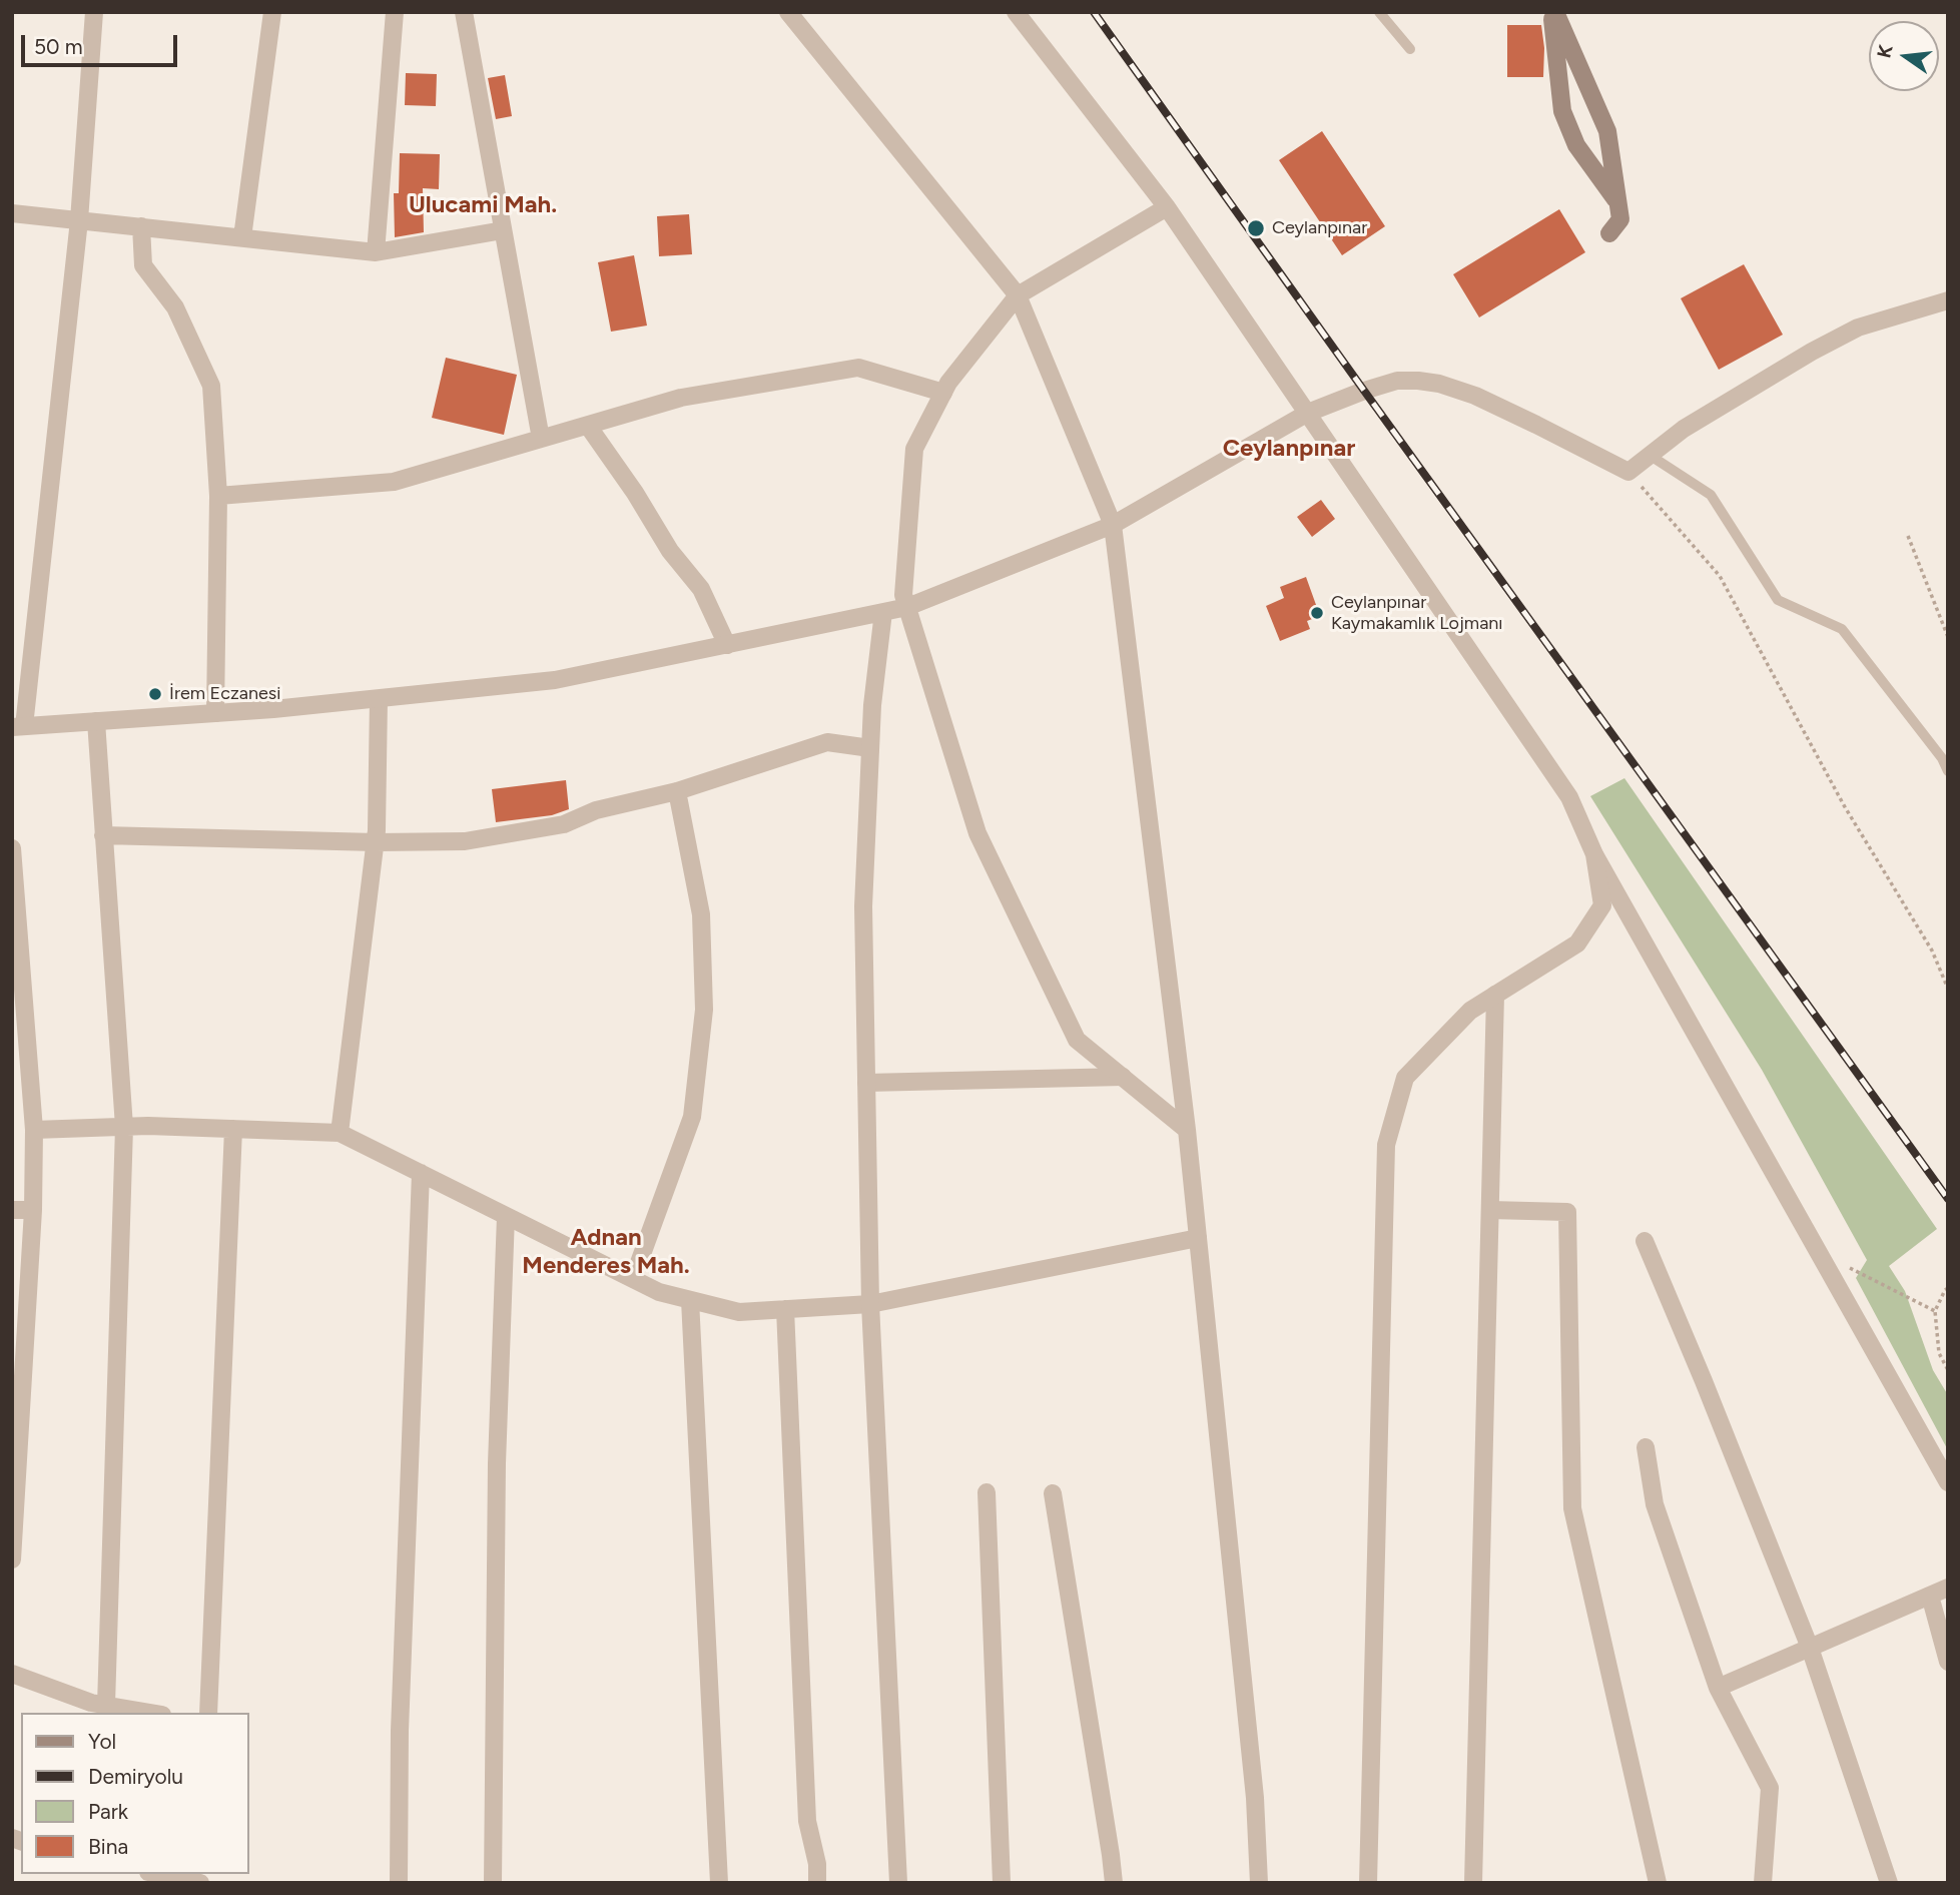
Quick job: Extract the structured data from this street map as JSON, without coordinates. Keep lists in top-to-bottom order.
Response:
{
  "districts": ["Ulucami Mah.", "Ceylanpınar", "Adnan Menderes Mah."],
  "places": ["Ceylanpınar", "Ceylanpınar Kaymakamlık Lojmanı", "İrem Eczanesi"],
  "legend": [
    "Yol",
    "Demiryolu",
    "Park",
    "Bina"
  ],
  "scale_bar": "50 m",
  "north": "left"
}
